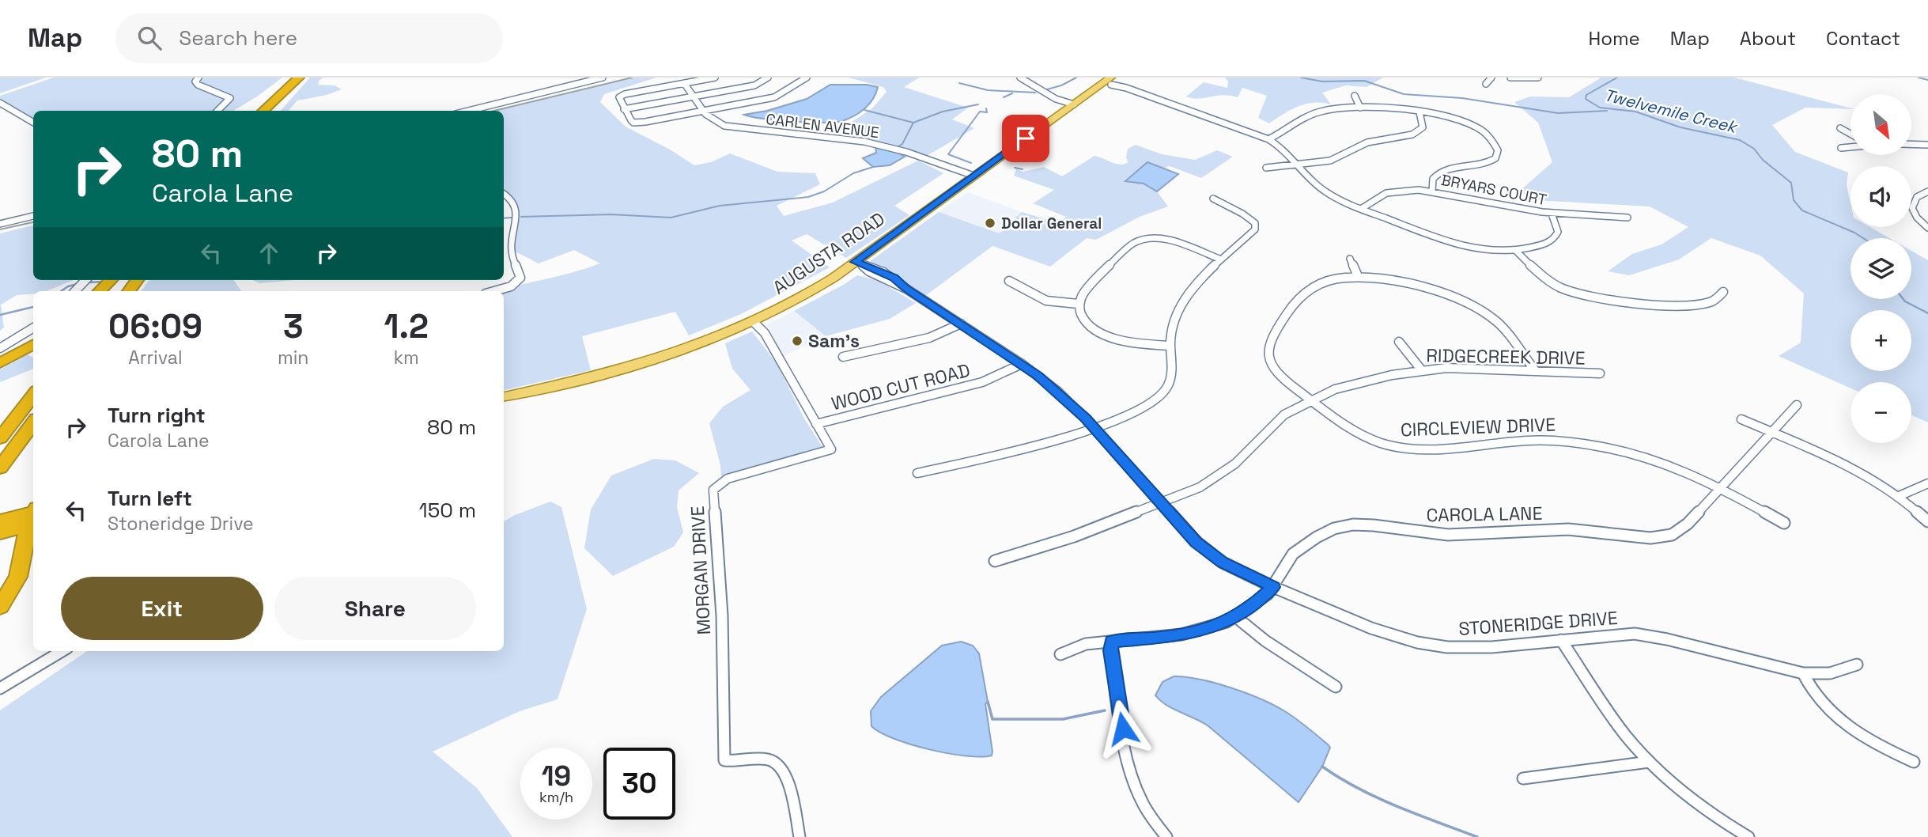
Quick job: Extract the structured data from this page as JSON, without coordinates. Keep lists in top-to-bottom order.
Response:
{
  "streets": {
    "main road": ["AUGUSTA ROAD"],
    "street": [
      "CARLEN AVENUE",
      "BRYARS COURT",
      "RIDGECREEK DRIVE",
      "WOOD CUT ROAD",
      "CIRCLEVIEW DRIVE",
      "CAROLA LANE",
      "MORGAN DRIVE",
      "STONERIDGE DRIVE"
    ]
  },
  "crossings": [
    ["CARLEN AVENUE", "AUGUSTA ROAD"],
    ["AUGUSTA ROAD", "MORGAN DRIVE"],
    ["AUGUSTA ROAD", "STONERIDGE DRIVE"],
    ["RIDGECREEK DRIVE", "CIRCLEVIEW DRIVE"],
    ["RIDGECREEK DRIVE", "STONERIDGE DRIVE"],
    ["WOOD CUT ROAD", "MORGAN DRIVE"],
    ["WOOD CUT ROAD", "STONERIDGE DRIVE"],
    ["CIRCLEVIEW DRIVE", "CAROLA LANE"],
    ["CAROLA LANE", "STONERIDGE DRIVE"]
  ],
  "water": ["Twelvemile Creek"],
  "places": ["Dollar General", "Sam's"],
  "north": "bottom right",
  "page": {
    "header": "Map",
    "search": "Search here",
    "nav": [
      "Home",
      "Map",
      "About",
      "Contact"
    ],
    "map_buttons": ["+", "−"],
    "turn": ["80 m", "Carola Lane"],
    "eta": [
      "06:09",
      "Arrival",
      "3",
      "min",
      "1.2",
      "km"
    ],
    "list": [
      {
        "name": "Turn right",
        "note": "Carola Lane",
        "value": "80 m"
      },
      {
        "name": "Turn left",
        "note": "Stoneridge Drive",
        "value": "150 m"
      }
    ],
    "buttons": ["Exit", "Share"],
    "speed": "19 km/h",
    "limit": "30"
  }
}
